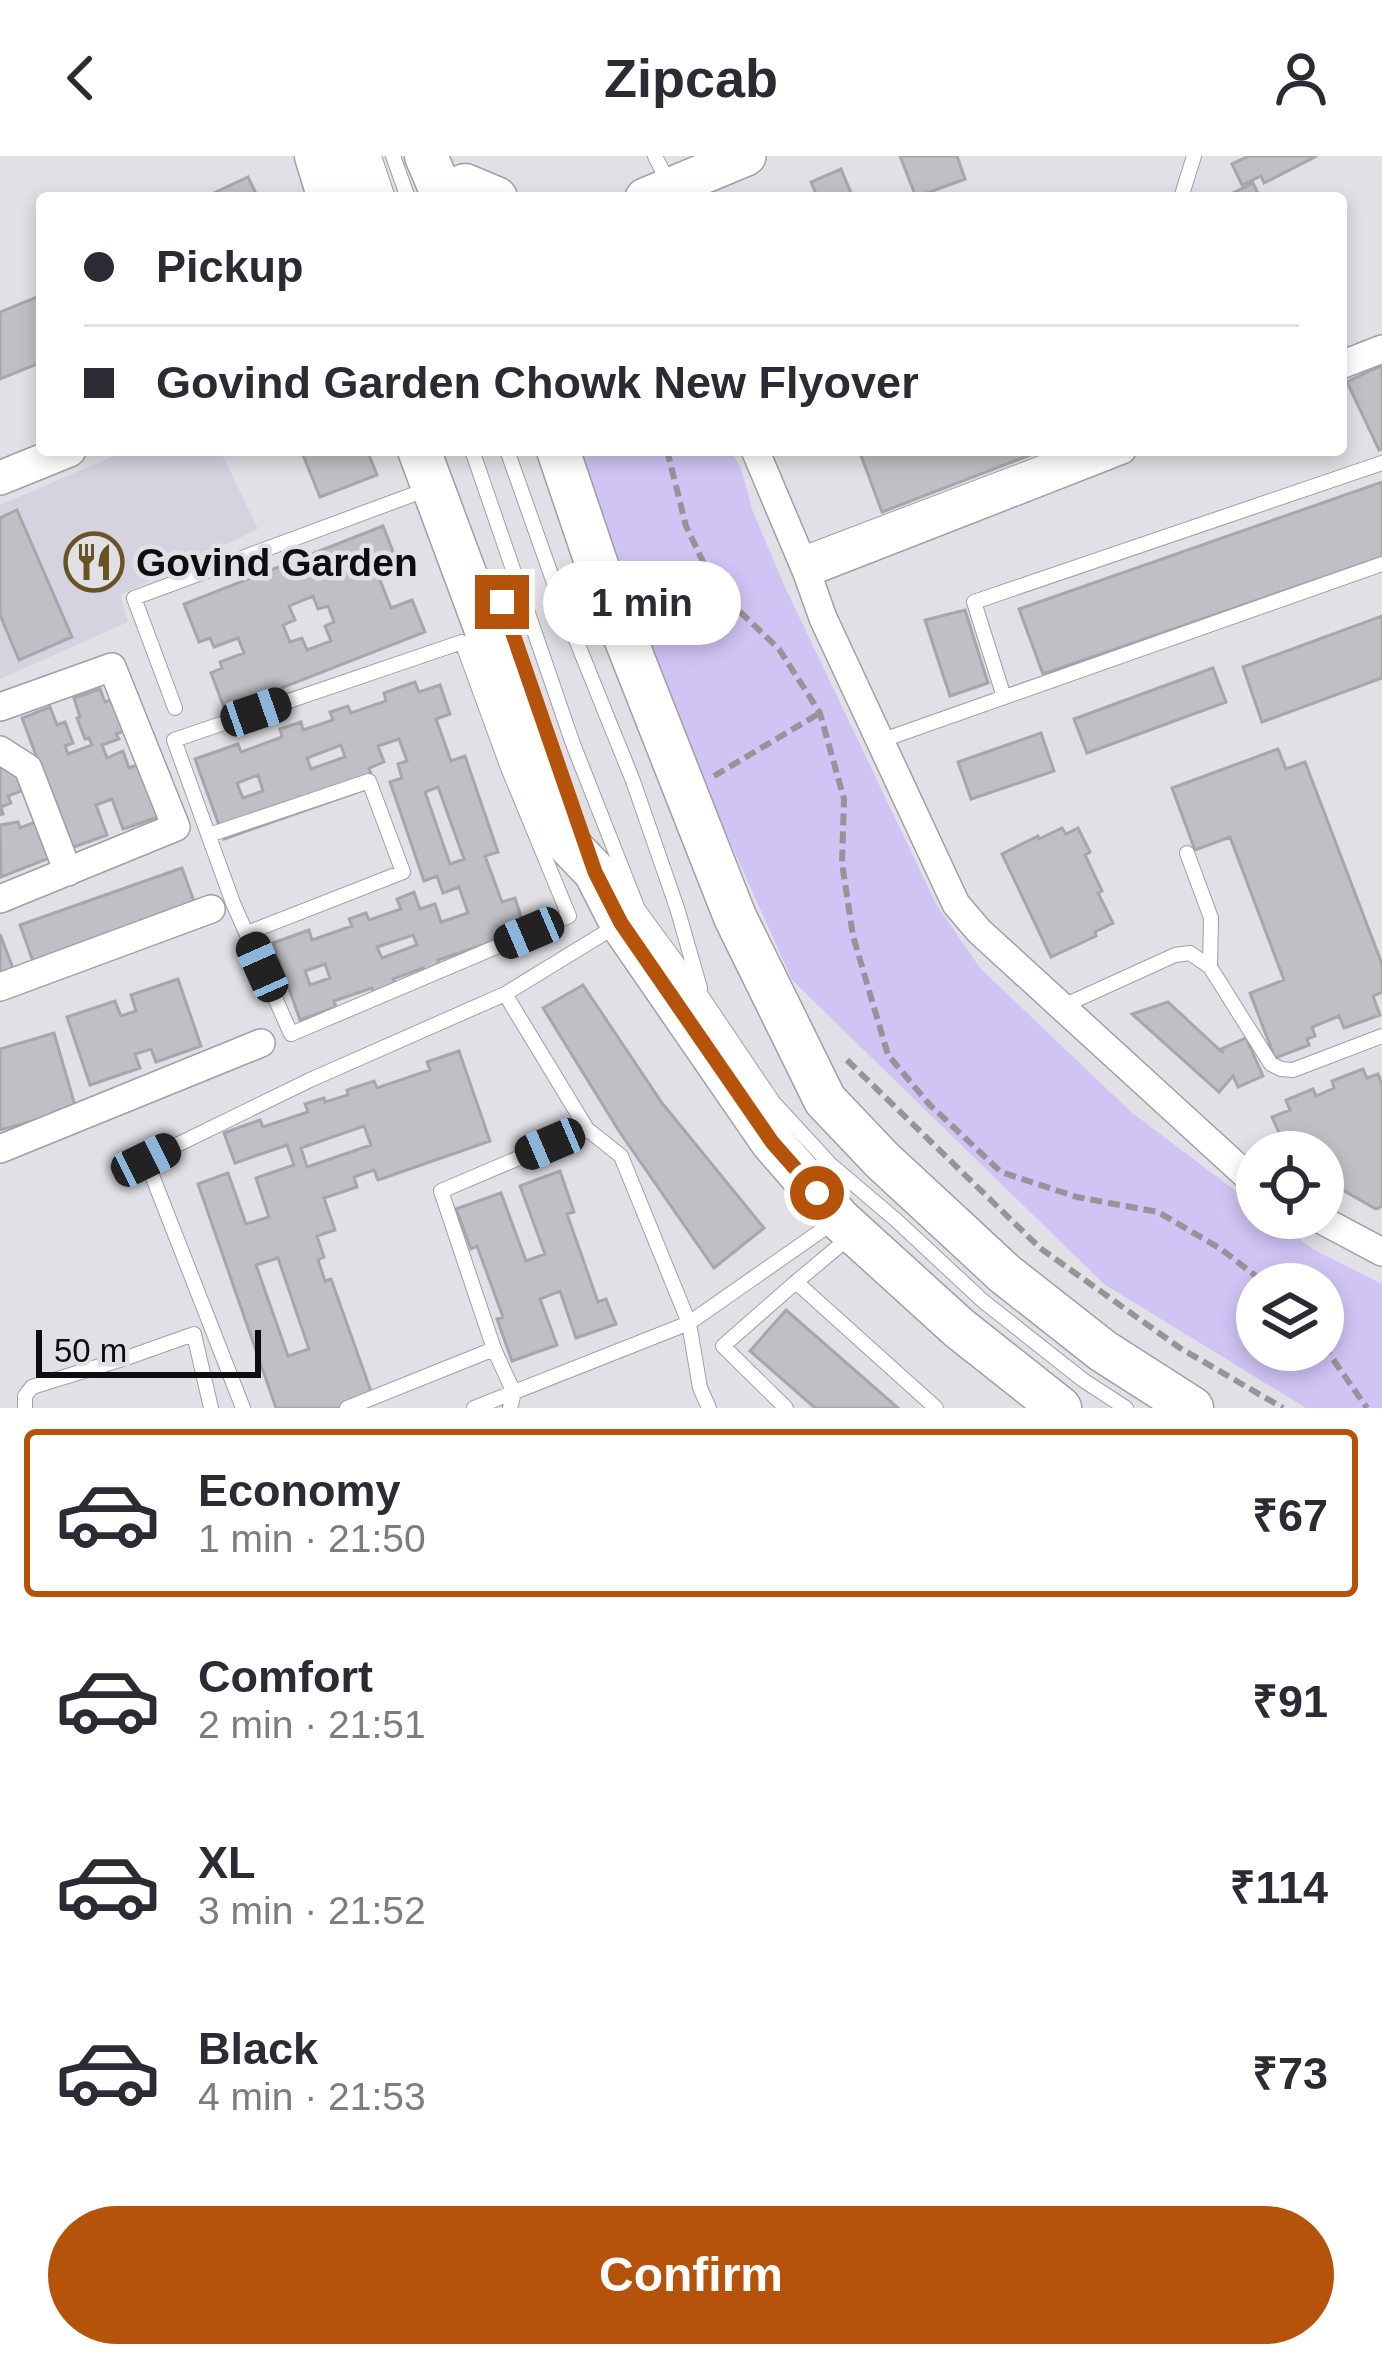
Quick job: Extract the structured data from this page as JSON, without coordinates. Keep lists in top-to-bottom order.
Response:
{
  "places": {
    "restaurant": ["Govind Garden"]
  },
  "scale_bar": "50 m",
  "page": {
    "header": "Zipcab",
    "banner": ["Pickup", "Govind Garden Chowk New Flyover"],
    "bubble": "1 min",
    "scale": "50 m",
    "list": [
      {
        "name": "Economy",
        "note": "1 min · 21:50",
        "value": "₹67"
      },
      {
        "name": "Comfort",
        "note": "2 min · 21:51",
        "value": "₹91"
      },
      {
        "name": "XL",
        "note": "3 min · 21:52",
        "value": "₹114"
      },
      {
        "name": "Black",
        "note": "4 min · 21:53",
        "value": "₹73"
      }
    ],
    "buttons": "Confirm"
  }
}
